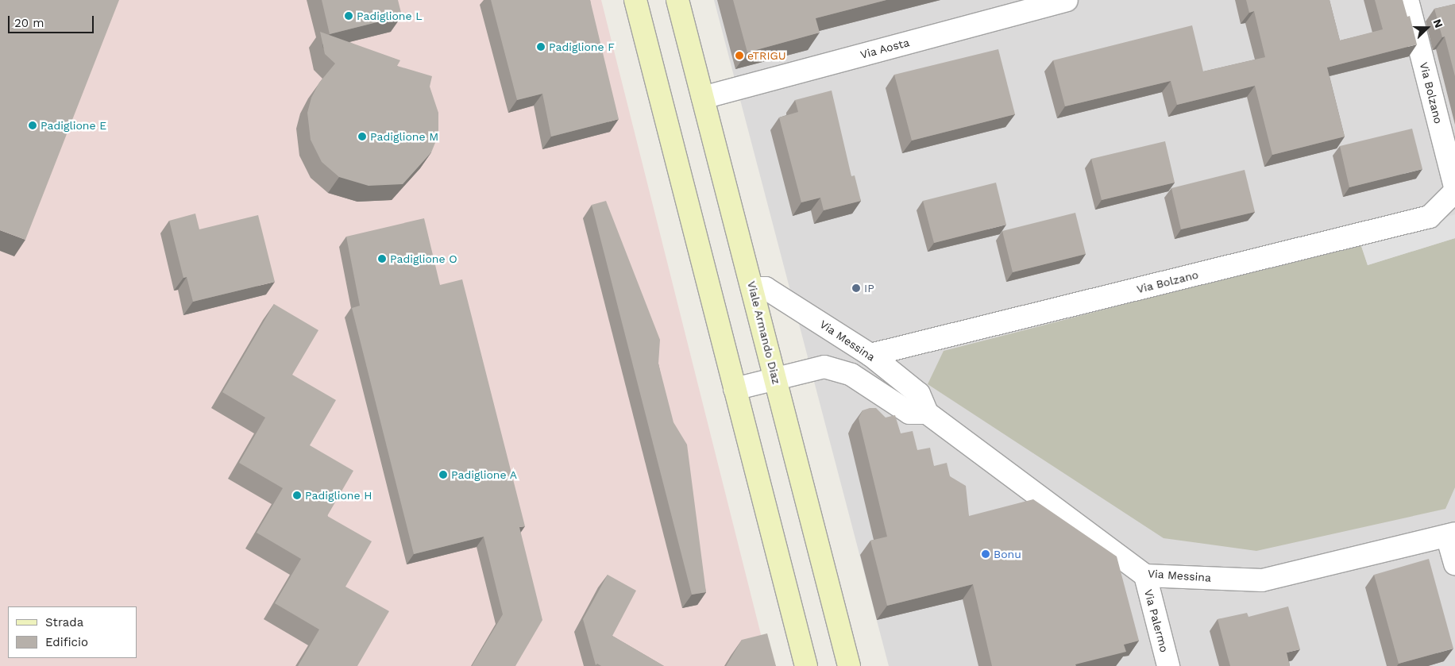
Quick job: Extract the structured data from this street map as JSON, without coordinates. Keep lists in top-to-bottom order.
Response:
{
  "streets": {
    "main road": ["Viale Armando Diaz"],
    "street": [
      "Via Aosta",
      "Via Bolzano",
      "Via Messina",
      "Via Palermo"
    ]
  },
  "crossings": [
    ["Via Aosta", "Viale Armando Diaz"],
    ["Via Bolzano", "Via Messina"],
    ["Viale Armando Diaz", "Via Messina"],
    ["Via Messina", "Via Palermo"]
  ],
  "places": [
    "Padiglione L",
    "Padiglione F",
    "eTRIGU",
    "Padiglione E",
    "Padiglione M",
    "Padiglione O",
    "IP",
    "Padiglione A",
    "Padiglione H",
    "Bonu"
  ],
  "legend": ["Strada", "Edificio"],
  "scale_bar": "20 m",
  "north": "right"
}
